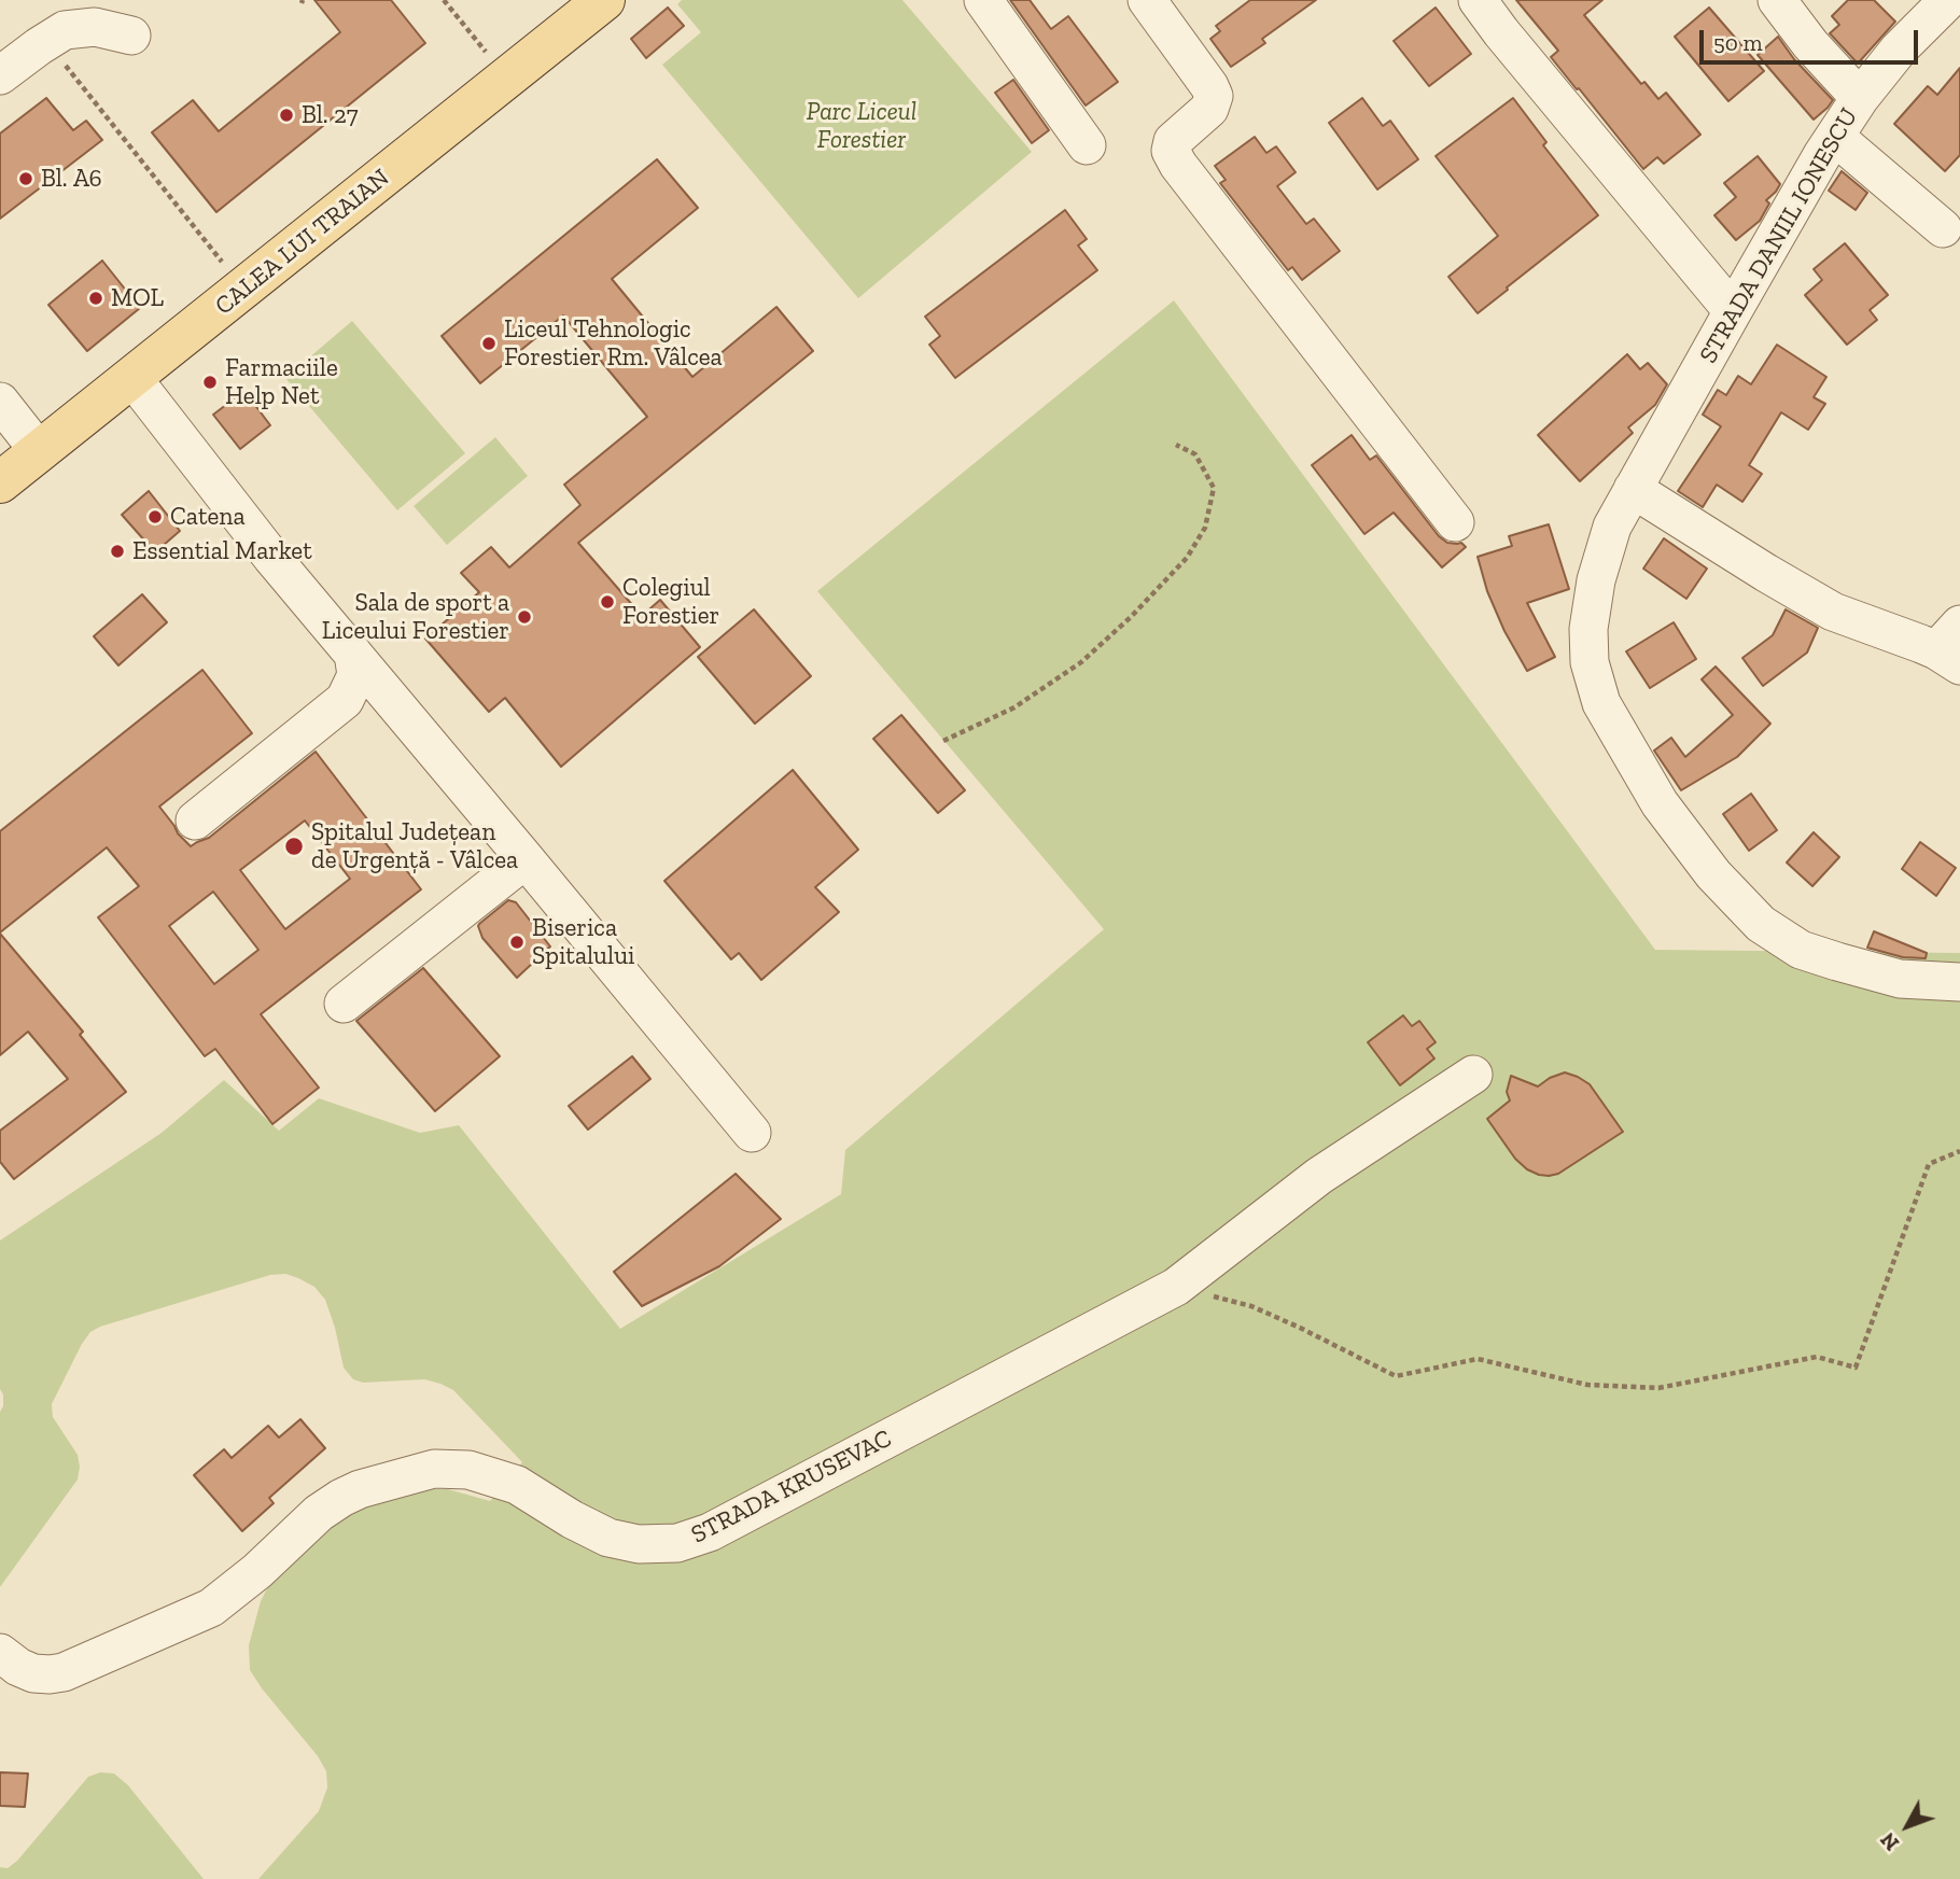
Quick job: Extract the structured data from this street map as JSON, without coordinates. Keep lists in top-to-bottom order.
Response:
{
  "streets": {
    "main road": ["CALEA LUI TRAIAN"],
    "street": ["STRADA DANIIL IONESCU", "STRADA KRUSEVAC"]
  },
  "parks": ["Parc Liceul Forestier"],
  "places": [
    "Bl. 27",
    "Bl. A6",
    "MOL",
    "Liceul Tehnologic Forestier Rm. Vâlcea",
    "Farmaciile Help Net",
    "Catena",
    "Essential Market",
    "Colegiul Forestier",
    "Sala de sport a Liceului Forestier",
    "Spitalul Județean de Urgență - Vâlcea",
    "Biserica Spitalului"
  ],
  "scale_bar": "50 m",
  "north": "bottom left"
}
